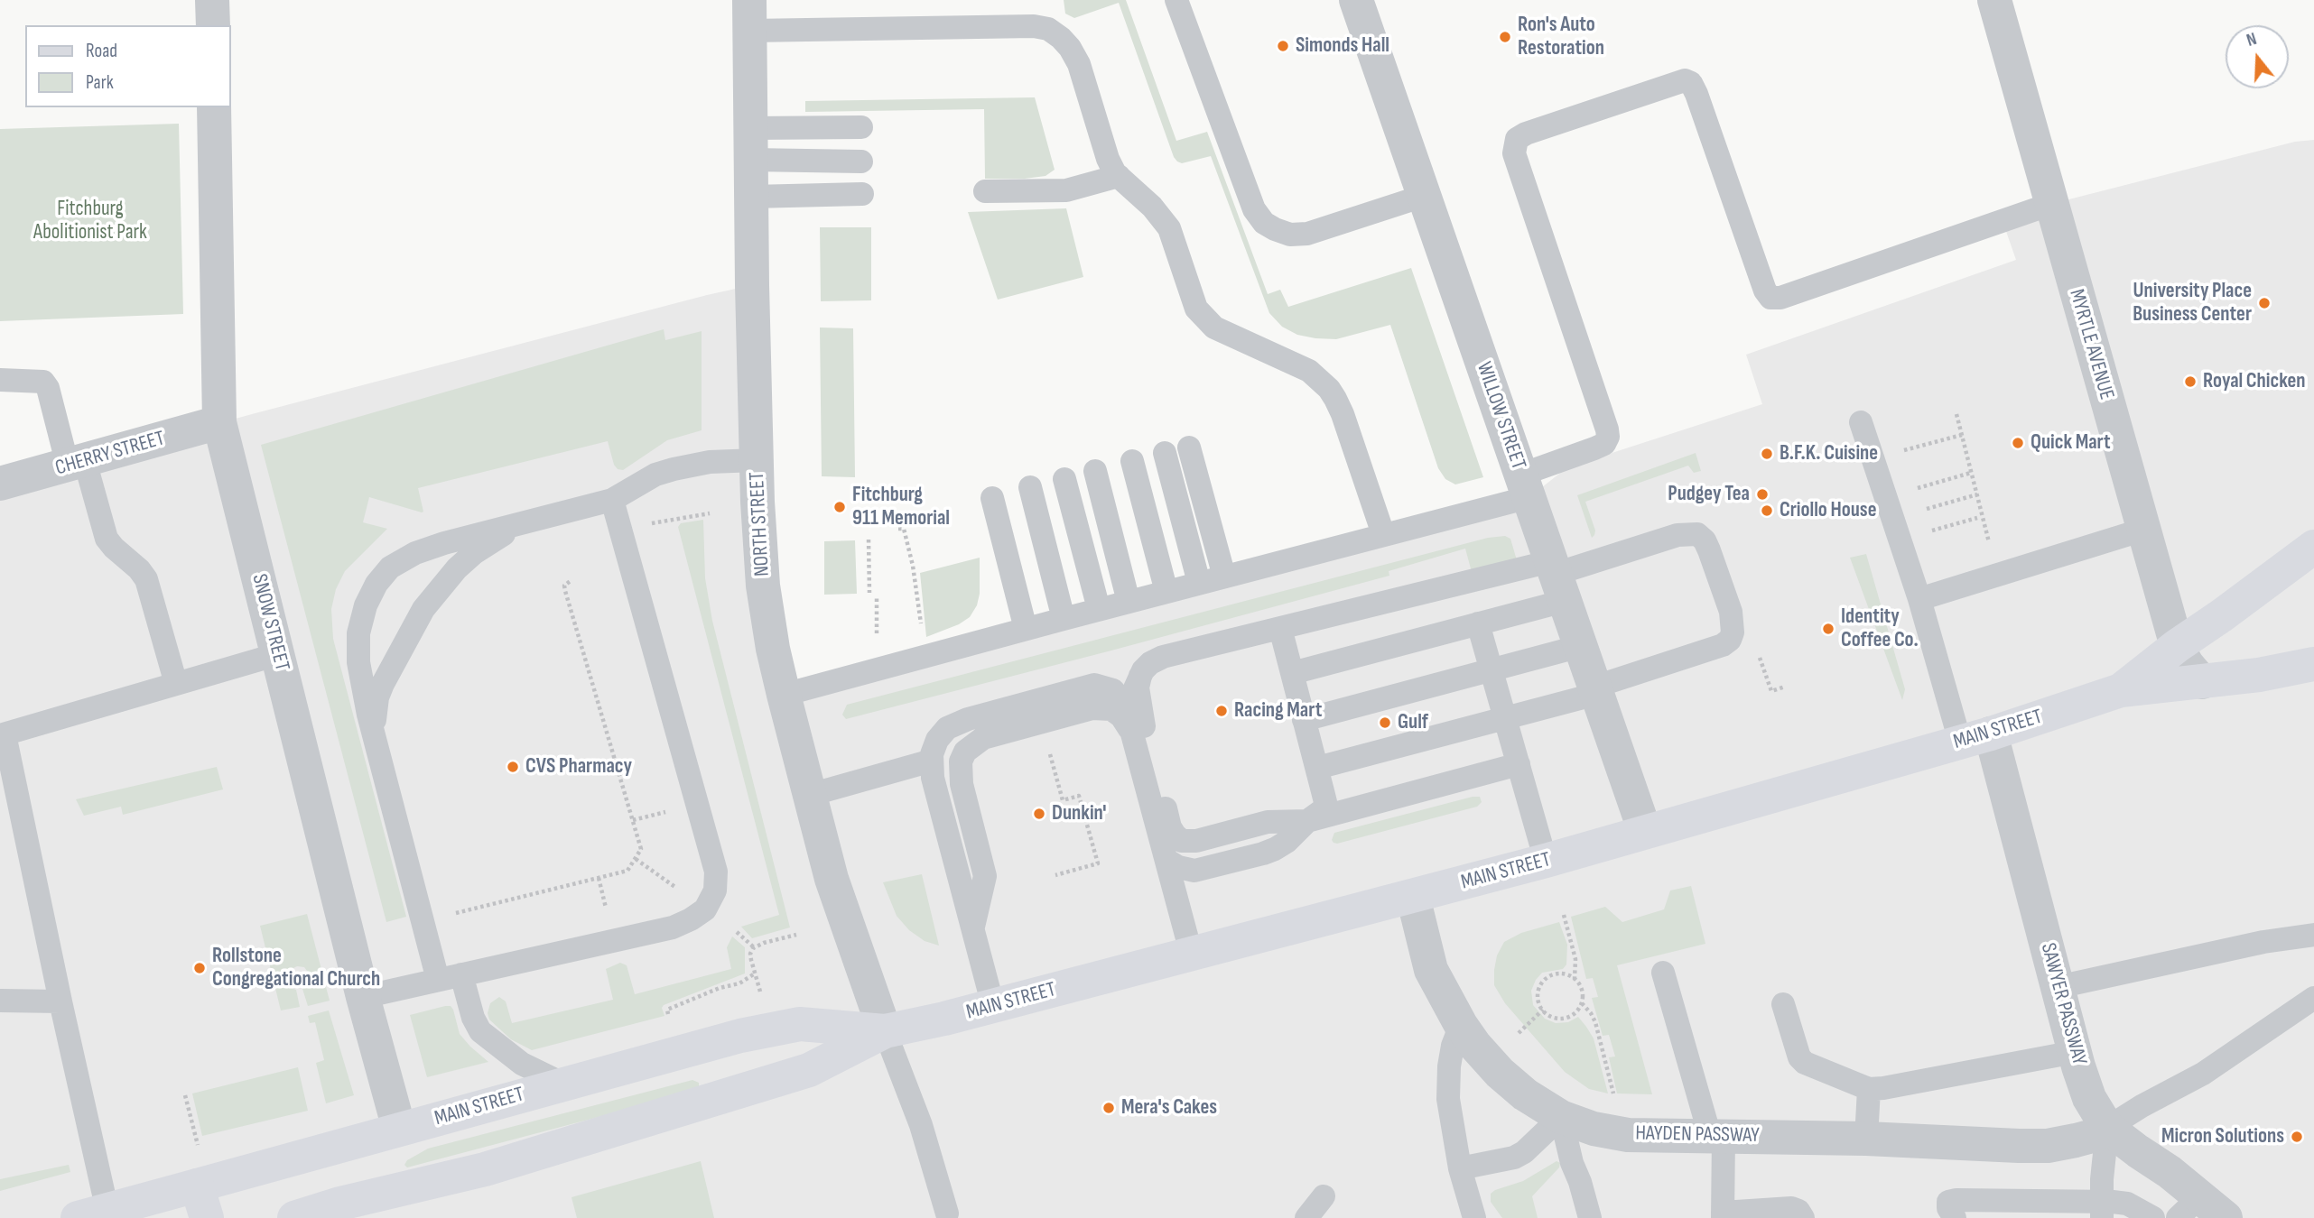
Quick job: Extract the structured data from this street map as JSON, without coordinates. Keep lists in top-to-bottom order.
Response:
{
  "streets": {
    "main road": ["MAIN STREET"],
    "street": [
      "MYRTLE AVENUE",
      "WILLOW STREET",
      "CHERRY STREET",
      "NORTH STREET",
      "SNOW STREET",
      "SAWYER PASSWAY",
      "HAYDEN PASSWAY"
    ]
  },
  "crossings": [
    ["MYRTLE AVENUE", "MAIN STREET"],
    ["WILLOW STREET", "MAIN STREET"],
    ["CHERRY STREET", "SNOW STREET"],
    ["NORTH STREET", "MAIN STREET"],
    ["SNOW STREET", "MAIN STREET"],
    ["MAIN STREET", "SAWYER PASSWAY"],
    ["MAIN STREET", "HAYDEN PASSWAY"],
    ["SAWYER PASSWAY", "HAYDEN PASSWAY"]
  ],
  "parks": ["Fitchburg Abolitionist Park"],
  "places": [
    "Ron's Auto Restoration",
    "Simonds Hall",
    "University Place Business Center",
    "Royal Chicken",
    "Quick Mart",
    "B.F.K. Cuisine",
    "Pudgey Tea",
    "Fitchburg 911 Memorial",
    "Criollo House",
    "Identity Coffee Co.",
    "Racing Mart",
    "Gulf",
    "CVS Pharmacy",
    "Dunkin'",
    "Rollstone Congregational Church",
    "Mera's Cakes",
    "Micron Solutions"
  ],
  "legend": ["Road", "Park"],
  "north": "top"
}
